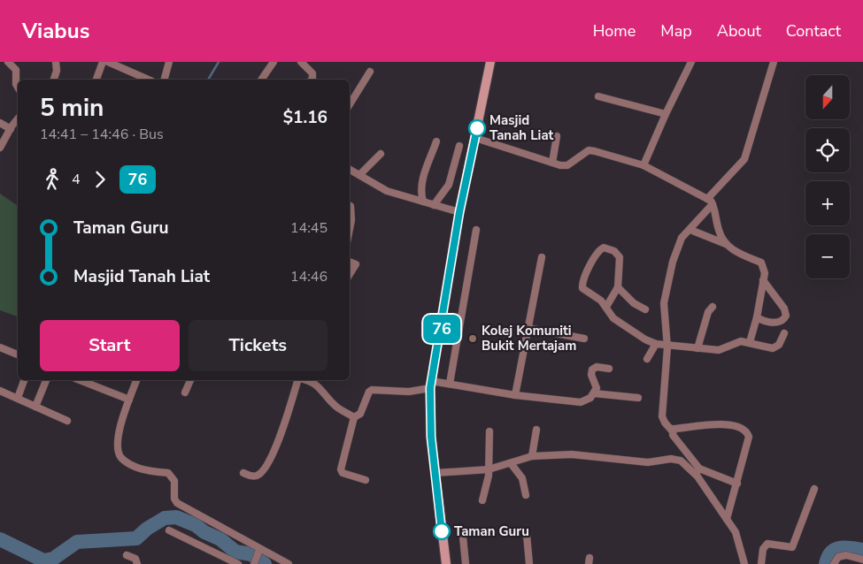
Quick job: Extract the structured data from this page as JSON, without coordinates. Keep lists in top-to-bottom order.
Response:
{
  "places": ["Masjid Tanah Liat", "Kolej Komuniti Bukit Mertajam", "Taman Guru"],
  "lines": ["bus line 76"],
  "north": "bottom",
  "page": {
    "header": "Viabus",
    "nav": [
      "Home",
      "Map",
      "About",
      "Contact"
    ],
    "on_map": "76",
    "map_buttons": ["+", "−"],
    "heading": ["5 min", "14:41 – 14:46 · Bus", "$1.16"],
    "legs": ["4", "76"],
    "list": [
      {
        "name": "Taman Guru",
        "value": "14:45"
      },
      {
        "name": "Masjid Tanah Liat",
        "value": "14:46"
      }
    ],
    "buttons": ["Start", "Tickets"]
  }
}
